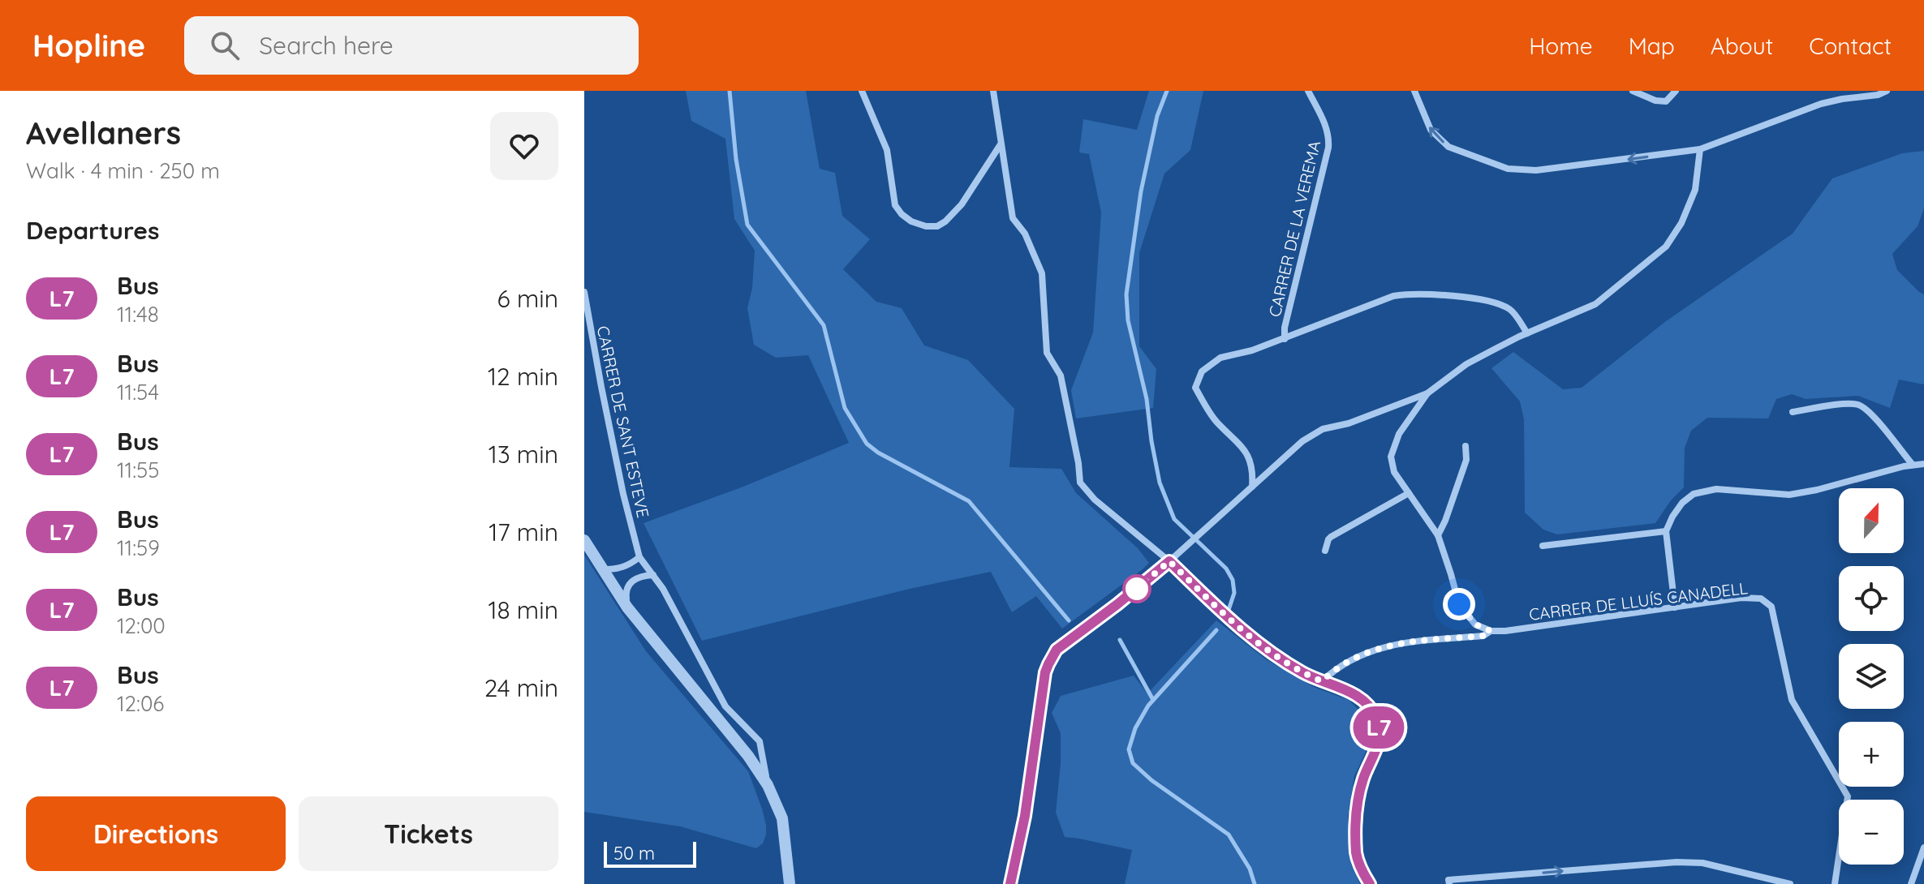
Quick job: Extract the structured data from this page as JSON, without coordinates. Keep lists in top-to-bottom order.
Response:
{
  "streets": {
    "street": ["CARRER DE LA VEREMA", "CARRER DE SANT ESTEVE", "CARRER DE LLUÍS CANADELL"]
  },
  "lines": ["bus line L7"],
  "scale_bar": "50 m",
  "north": "top",
  "page": {
    "header": "Hopline",
    "search": "Search here",
    "nav": [
      "Home",
      "Map",
      "About",
      "Contact"
    ],
    "heading": [
      ["Avellaners", "Walk · 4 min · 250 m"],
      "Departures"
    ],
    "on_map": "L7",
    "list": [
      {
        "mark": "L7",
        "name": "Bus",
        "note": "11:48",
        "value": "6 min"
      },
      {
        "mark": "L7",
        "name": "Bus",
        "note": "11:54",
        "value": "12 min"
      },
      {
        "mark": "L7",
        "name": "Bus",
        "note": "11:55",
        "value": "13 min"
      },
      {
        "mark": "L7",
        "name": "Bus",
        "note": "11:59",
        "value": "17 min"
      },
      {
        "mark": "L7",
        "name": "Bus",
        "note": "12:00",
        "value": "18 min"
      },
      {
        "mark": "L7",
        "name": "Bus",
        "note": "12:06",
        "value": "24 min"
      }
    ],
    "map_buttons": ["+", "−"],
    "buttons": ["Directions", "Tickets"],
    "scale": "50 m"
  }
}
